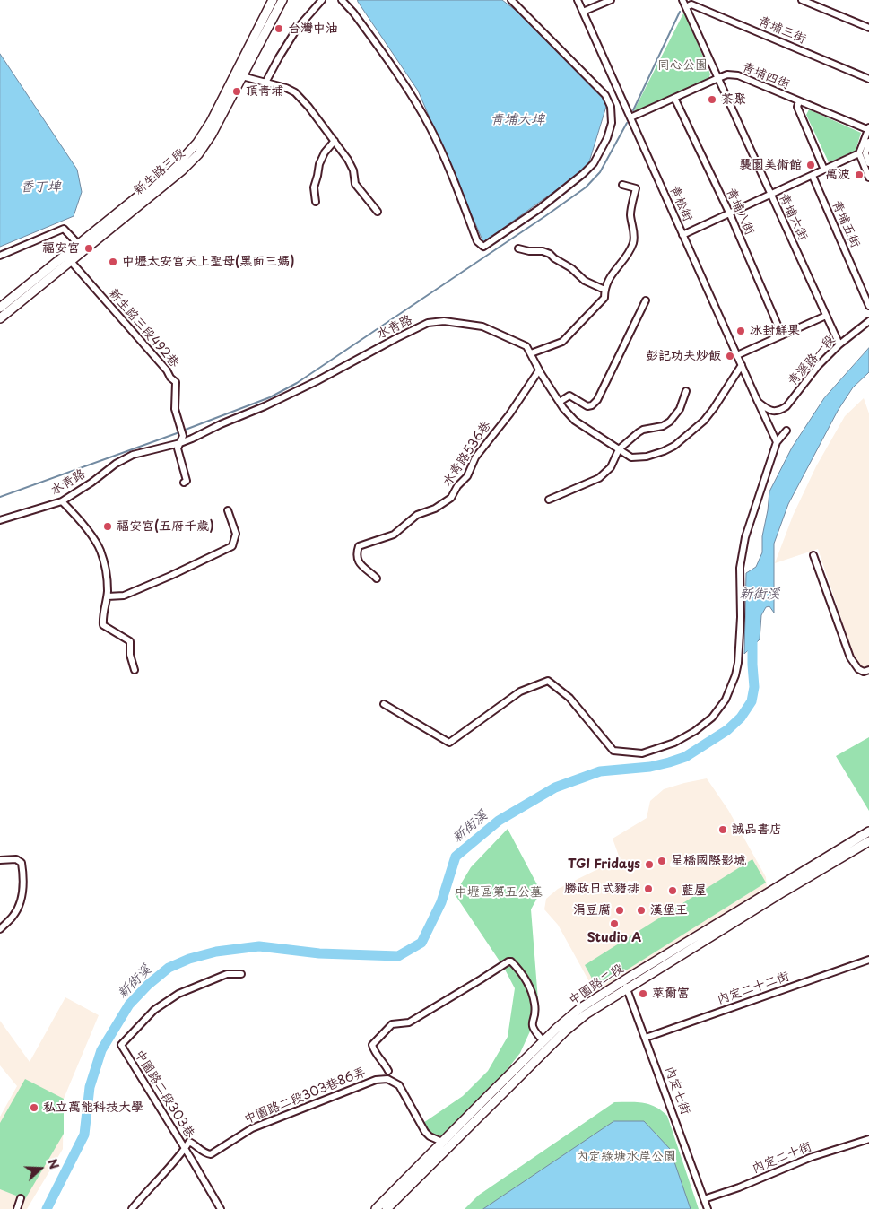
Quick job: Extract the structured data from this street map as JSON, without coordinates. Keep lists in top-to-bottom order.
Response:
{
  "streets": {
    "main road": ["新生路三段", "中園路二段"],
    "street": [
      "青埔三街",
      "青埔四街",
      "青松街",
      "青埔八街",
      "青埔六街",
      "青埔五街",
      "水青路",
      "新生路三段492巷",
      "青溪路一段",
      "水青路536巷",
      "內定二十二街",
      "內定七街",
      "中園路二段303巷",
      "中園路二段303巷86弄",
      "內定二十街"
    ]
  },
  "crossings": [
    ["青埔三街", "青埔六街"],
    ["青埔四街", "青松街"],
    ["青埔四街", "青埔八街"],
    ["青埔四街", "青埔六街"],
    ["新生路三段", "新生路三段492巷"],
    ["青松街", "水青路"],
    ["青松街", "青溪路一段"],
    ["青埔六街", "青溪路一段"],
    ["水青路", "新生路三段492巷"],
    ["水青路", "水青路536巷"],
    ["中園路二段", "內定七街"],
    ["中園路二段", "中園路二段303巷86弄"],
    ["內定二十二街", "內定七街"],
    ["內定七街", "內定二十街"],
    ["中園路二段303巷", "中園路二段303巷86弄"]
  ],
  "water": ["青埔大埤", "香丁埤", "新街溪"],
  "parks": ["同心公園", "中壢區第五公墓", "內定綠塘水岸公園"],
  "places": [
    "台灣中油",
    "頂青埔",
    "茶聚",
    "襲園美術館",
    "萬波",
    "福安宮",
    "中壢太安宮天上聖母(黑面三媽)",
    "冰封鮮果",
    "彭記功夫炒飯",
    "福安宮(五府千歲)",
    "誠品書店",
    "星橋國際影城",
    "TGI Fridays",
    "勝政日式豬排",
    "藍屋",
    "涓豆腐",
    "漢堡王",
    "Studio A",
    "萊爾富",
    "私立萬能科技大學"
  ],
  "north": "right"
}
